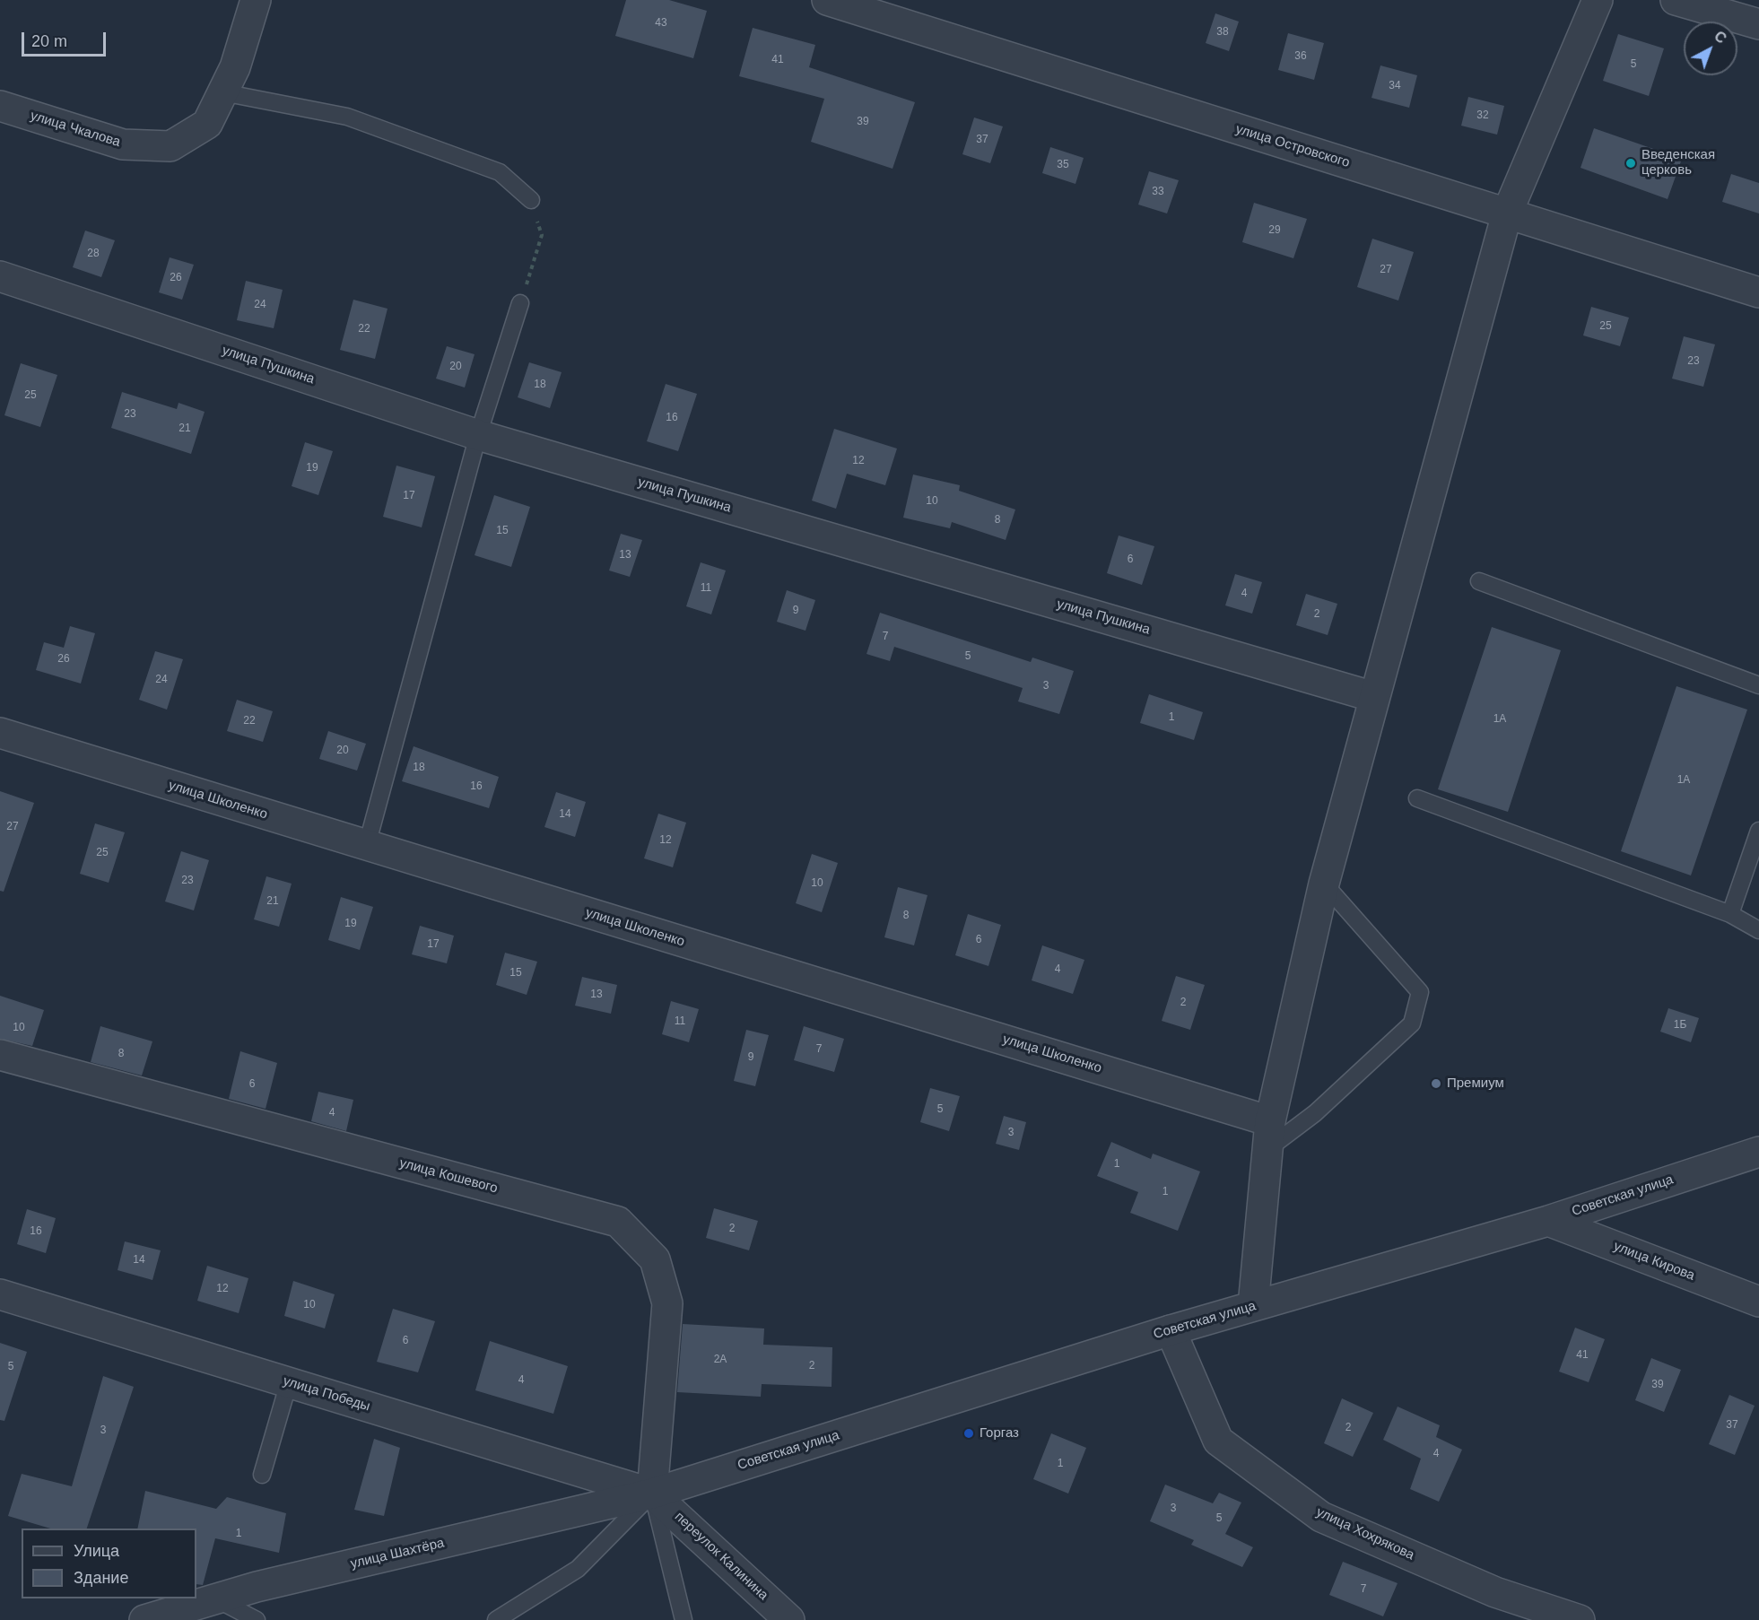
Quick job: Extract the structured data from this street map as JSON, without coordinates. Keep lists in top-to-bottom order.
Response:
{
  "streets": {
    "street": [
      "улица Чкалова",
      "улица Островского",
      "улица Пушкина",
      "улица Школенко",
      "улица Кошевого",
      "Советская улица",
      "улица Кирова",
      "улица Победы",
      "улица Хохрякова",
      "улица Шахтёра",
      "переулок Калинина"
    ]
  },
  "crossings": [
    ["улица Кошевого", "Советская улица"],
    ["улица Кошевого", "улица Победы"],
    ["улица Кошевого", "улица Шахтёра"],
    ["улица Кошевого", "переулок Калинина"],
    ["Советская улица", "улица Кирова"],
    ["Советская улица", "улица Победы"],
    ["Советская улица", "улица Хохрякова"],
    ["Советская улица", "улица Шахтёра"],
    ["Советская улица", "переулок Калинина"],
    ["улица Победы", "улица Шахтёра"],
    ["улица Победы", "переулок Калинина"],
    ["улица Шахтёра", "переулок Калинина"]
  ],
  "places": ["Введенская церковь", "Премиум", "Горгаз"],
  "house_numbers": [
    "43",
    "38",
    "36",
    "41",
    "5",
    "34",
    "32",
    "39",
    "37",
    "35",
    "33",
    "29",
    "28",
    "27",
    "26",
    "24",
    "25",
    "22",
    "23",
    "20",
    "18",
    "25",
    "23",
    "16",
    "21",
    "12",
    "19",
    "17",
    "10",
    "8",
    "15",
    "13",
    "6",
    "11",
    "4",
    "9",
    "2",
    "7",
    "5",
    "26",
    "24",
    "3",
    "1",
    "1А",
    "22",
    "20",
    "18",
    "1А",
    "16",
    "14",
    "27",
    "12",
    "25",
    "23",
    "10",
    "21",
    "8",
    "19",
    "6",
    "17",
    "4",
    "15",
    "13",
    "2",
    "11",
    "1Б",
    "10",
    "7",
    "8",
    "9",
    "6",
    "5",
    "4",
    "3",
    "1",
    "1",
    "2",
    "16",
    "14",
    "12",
    "10",
    "6",
    "41",
    "2А",
    "2",
    "5",
    "4",
    "39",
    "37",
    "2",
    "3",
    "4",
    "1",
    "3",
    "5",
    "1",
    "7"
  ],
  "legend": ["Улица", "Здание"],
  "scale_bar": "20 m",
  "north": "top right"
}
